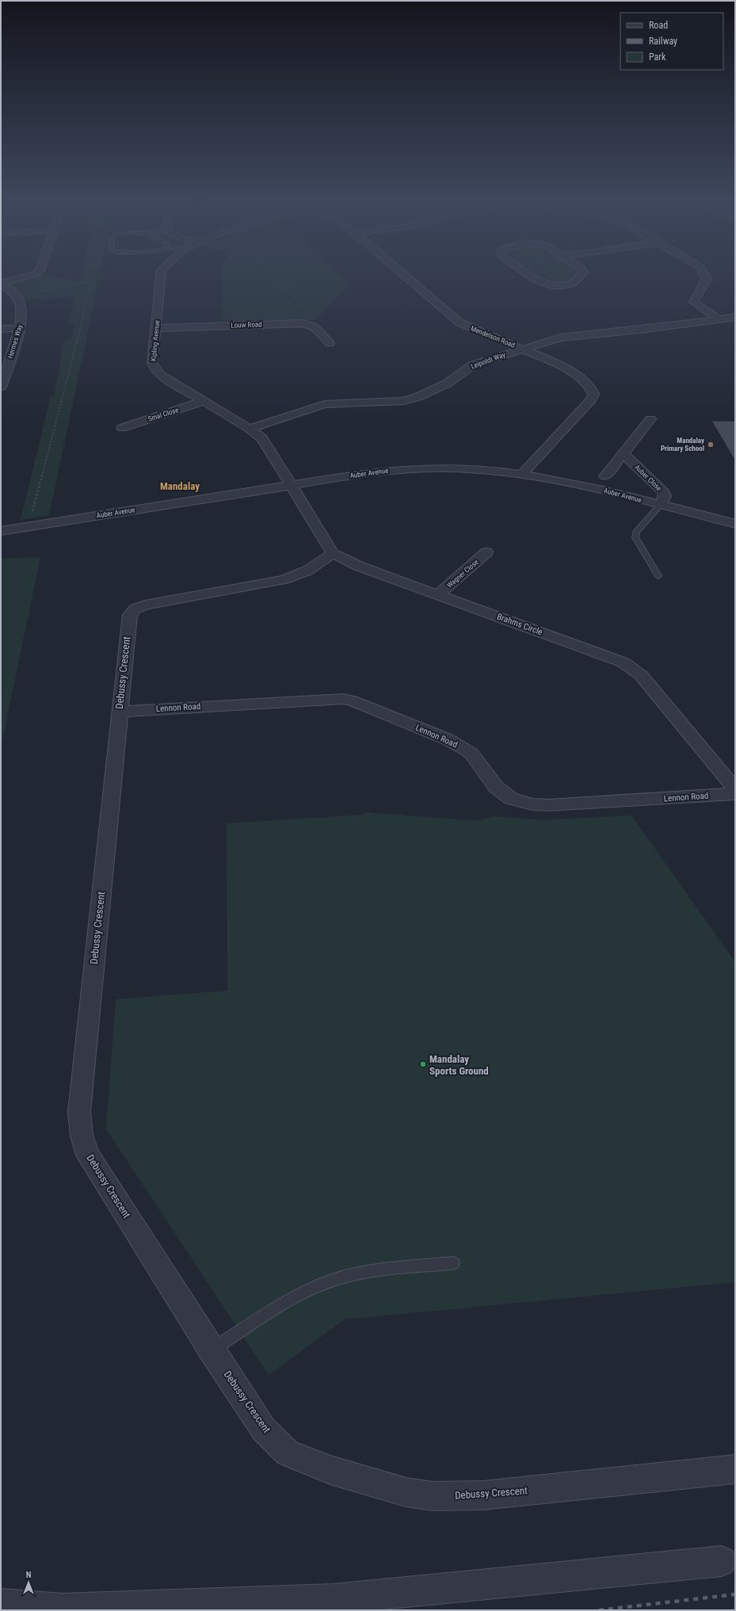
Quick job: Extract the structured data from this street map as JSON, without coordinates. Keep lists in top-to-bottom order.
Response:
{
  "streets": {
    "street": [
      "Louw Road",
      "Mendelson Road",
      "Kipling Avenue",
      "Hermes Way",
      "Leipoldt Way",
      "Smal Close",
      "Auber Avenue",
      "Auber Close",
      "Wagner Close",
      "Brahms Circle",
      "Debussy Crescent",
      "Lennon Road"
    ]
  },
  "crossings": [
    ["Louw Road", "Kipling Avenue"],
    ["Mendelson Road", "Leipoldt Way"],
    ["Mendelson Road", "Auber Avenue"],
    ["Kipling Avenue", "Leipoldt Way"],
    ["Kipling Avenue", "Smal Close"],
    ["Kipling Avenue", "Auber Avenue"],
    ["Auber Avenue", "Auber Close"],
    ["Wagner Close", "Brahms Circle"],
    ["Brahms Circle", "Debussy Crescent"],
    ["Debussy Crescent", "Lennon Road"]
  ],
  "districts": ["Mandalay"],
  "places": ["Mandalay Primary School", "Mandalay Sports Ground"],
  "legend": ["Road", "Railway", "Park"],
  "north": "top"
}
